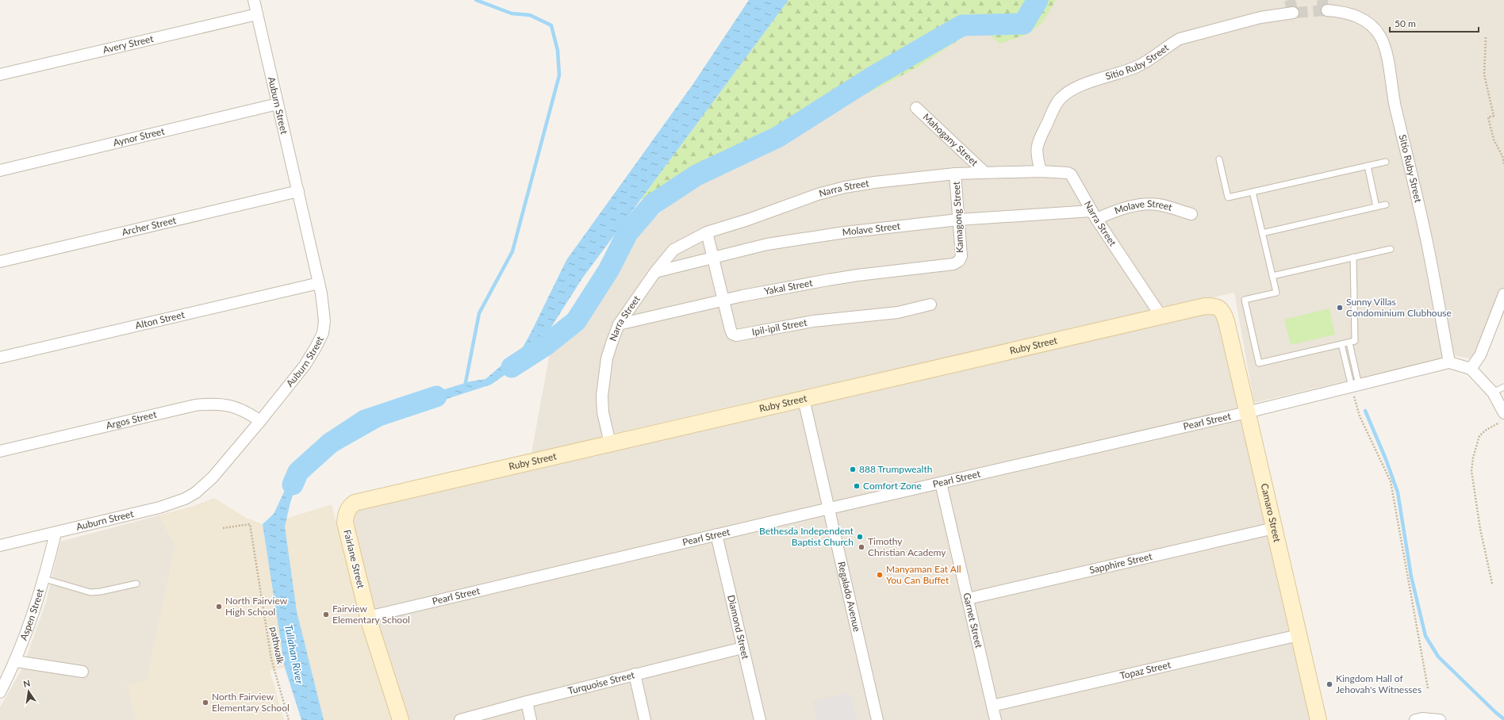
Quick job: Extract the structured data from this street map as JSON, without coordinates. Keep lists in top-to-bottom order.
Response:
{
  "streets": {
    "street": [
      "Avery Street",
      "Sitio Ruby Street",
      "Auburn Street",
      "Aynor Street",
      "Mahogany Street",
      "Narra Street",
      "Molave Street",
      "Kamagong Street",
      "Archer Street",
      "Yakal Street",
      "Alton Street",
      "Ipil-ipil Street",
      "Ruby Street",
      "Argos Street",
      "Pearl Street",
      "Camaro Street",
      "Fairlane Street",
      "Sapphire Street",
      "Regalado Avenue",
      "Aspen Street",
      "Garnet Street",
      "Diamond Street",
      "Topaz Street",
      "Turquoise Street"
    ],
    "path": ["pathwalk"]
  },
  "crossings": [
    ["Avery Street", "Auburn Street"],
    ["Sitio Ruby Street", "Narra Street"],
    ["Sitio Ruby Street", "Pearl Street"],
    ["Auburn Street", "Aynor Street"],
    ["Auburn Street", "Archer Street"],
    ["Auburn Street", "Alton Street"],
    ["Auburn Street", "Argos Street"],
    ["Auburn Street", "Aspen Street"],
    ["Mahogany Street", "Narra Street"],
    ["Narra Street", "Molave Street"],
    ["Narra Street", "Kamagong Street"],
    ["Narra Street", "Yakal Street"],
    ["Narra Street", "Ipil-ipil Street"],
    ["Narra Street", "Ruby Street"],
    ["Molave Street", "Kamagong Street"],
    ["Molave Street", "Ipil-ipil Street"],
    ["Kamagong Street", "Yakal Street"],
    ["Yakal Street", "Ipil-ipil Street"],
    ["Ruby Street", "Camaro Street"],
    ["Ruby Street", "Fairlane Street"],
    ["Ruby Street", "Regalado Avenue"],
    ["Pearl Street", "Camaro Street"],
    ["Pearl Street", "Fairlane Street"],
    ["Pearl Street", "Regalado Avenue"],
    ["Pearl Street", "Garnet Street"],
    ["Pearl Street", "Diamond Street"],
    ["Camaro Street", "Sapphire Street"],
    ["Camaro Street", "Topaz Street"],
    ["Sapphire Street", "Garnet Street"],
    ["Garnet Street", "Topaz Street"],
    ["Diamond Street", "Turquoise Street"]
  ],
  "water": ["Tullahan River"],
  "places": [
    "Sunny Villas Condominium Clubhouse",
    "888 Trumpwealth",
    "Comfort Zone",
    "Bethesda Independent Baptist Church",
    "Timothy Christian Academy",
    "Manyaman Eat All You Can Buffet",
    "North Fairview High School",
    "Fairview Elementary School",
    "Kingdom Hall of Jehovah's Witnesses",
    "North Fairview Elementary School"
  ],
  "scale_bar": "50 m",
  "north": "top"
}
